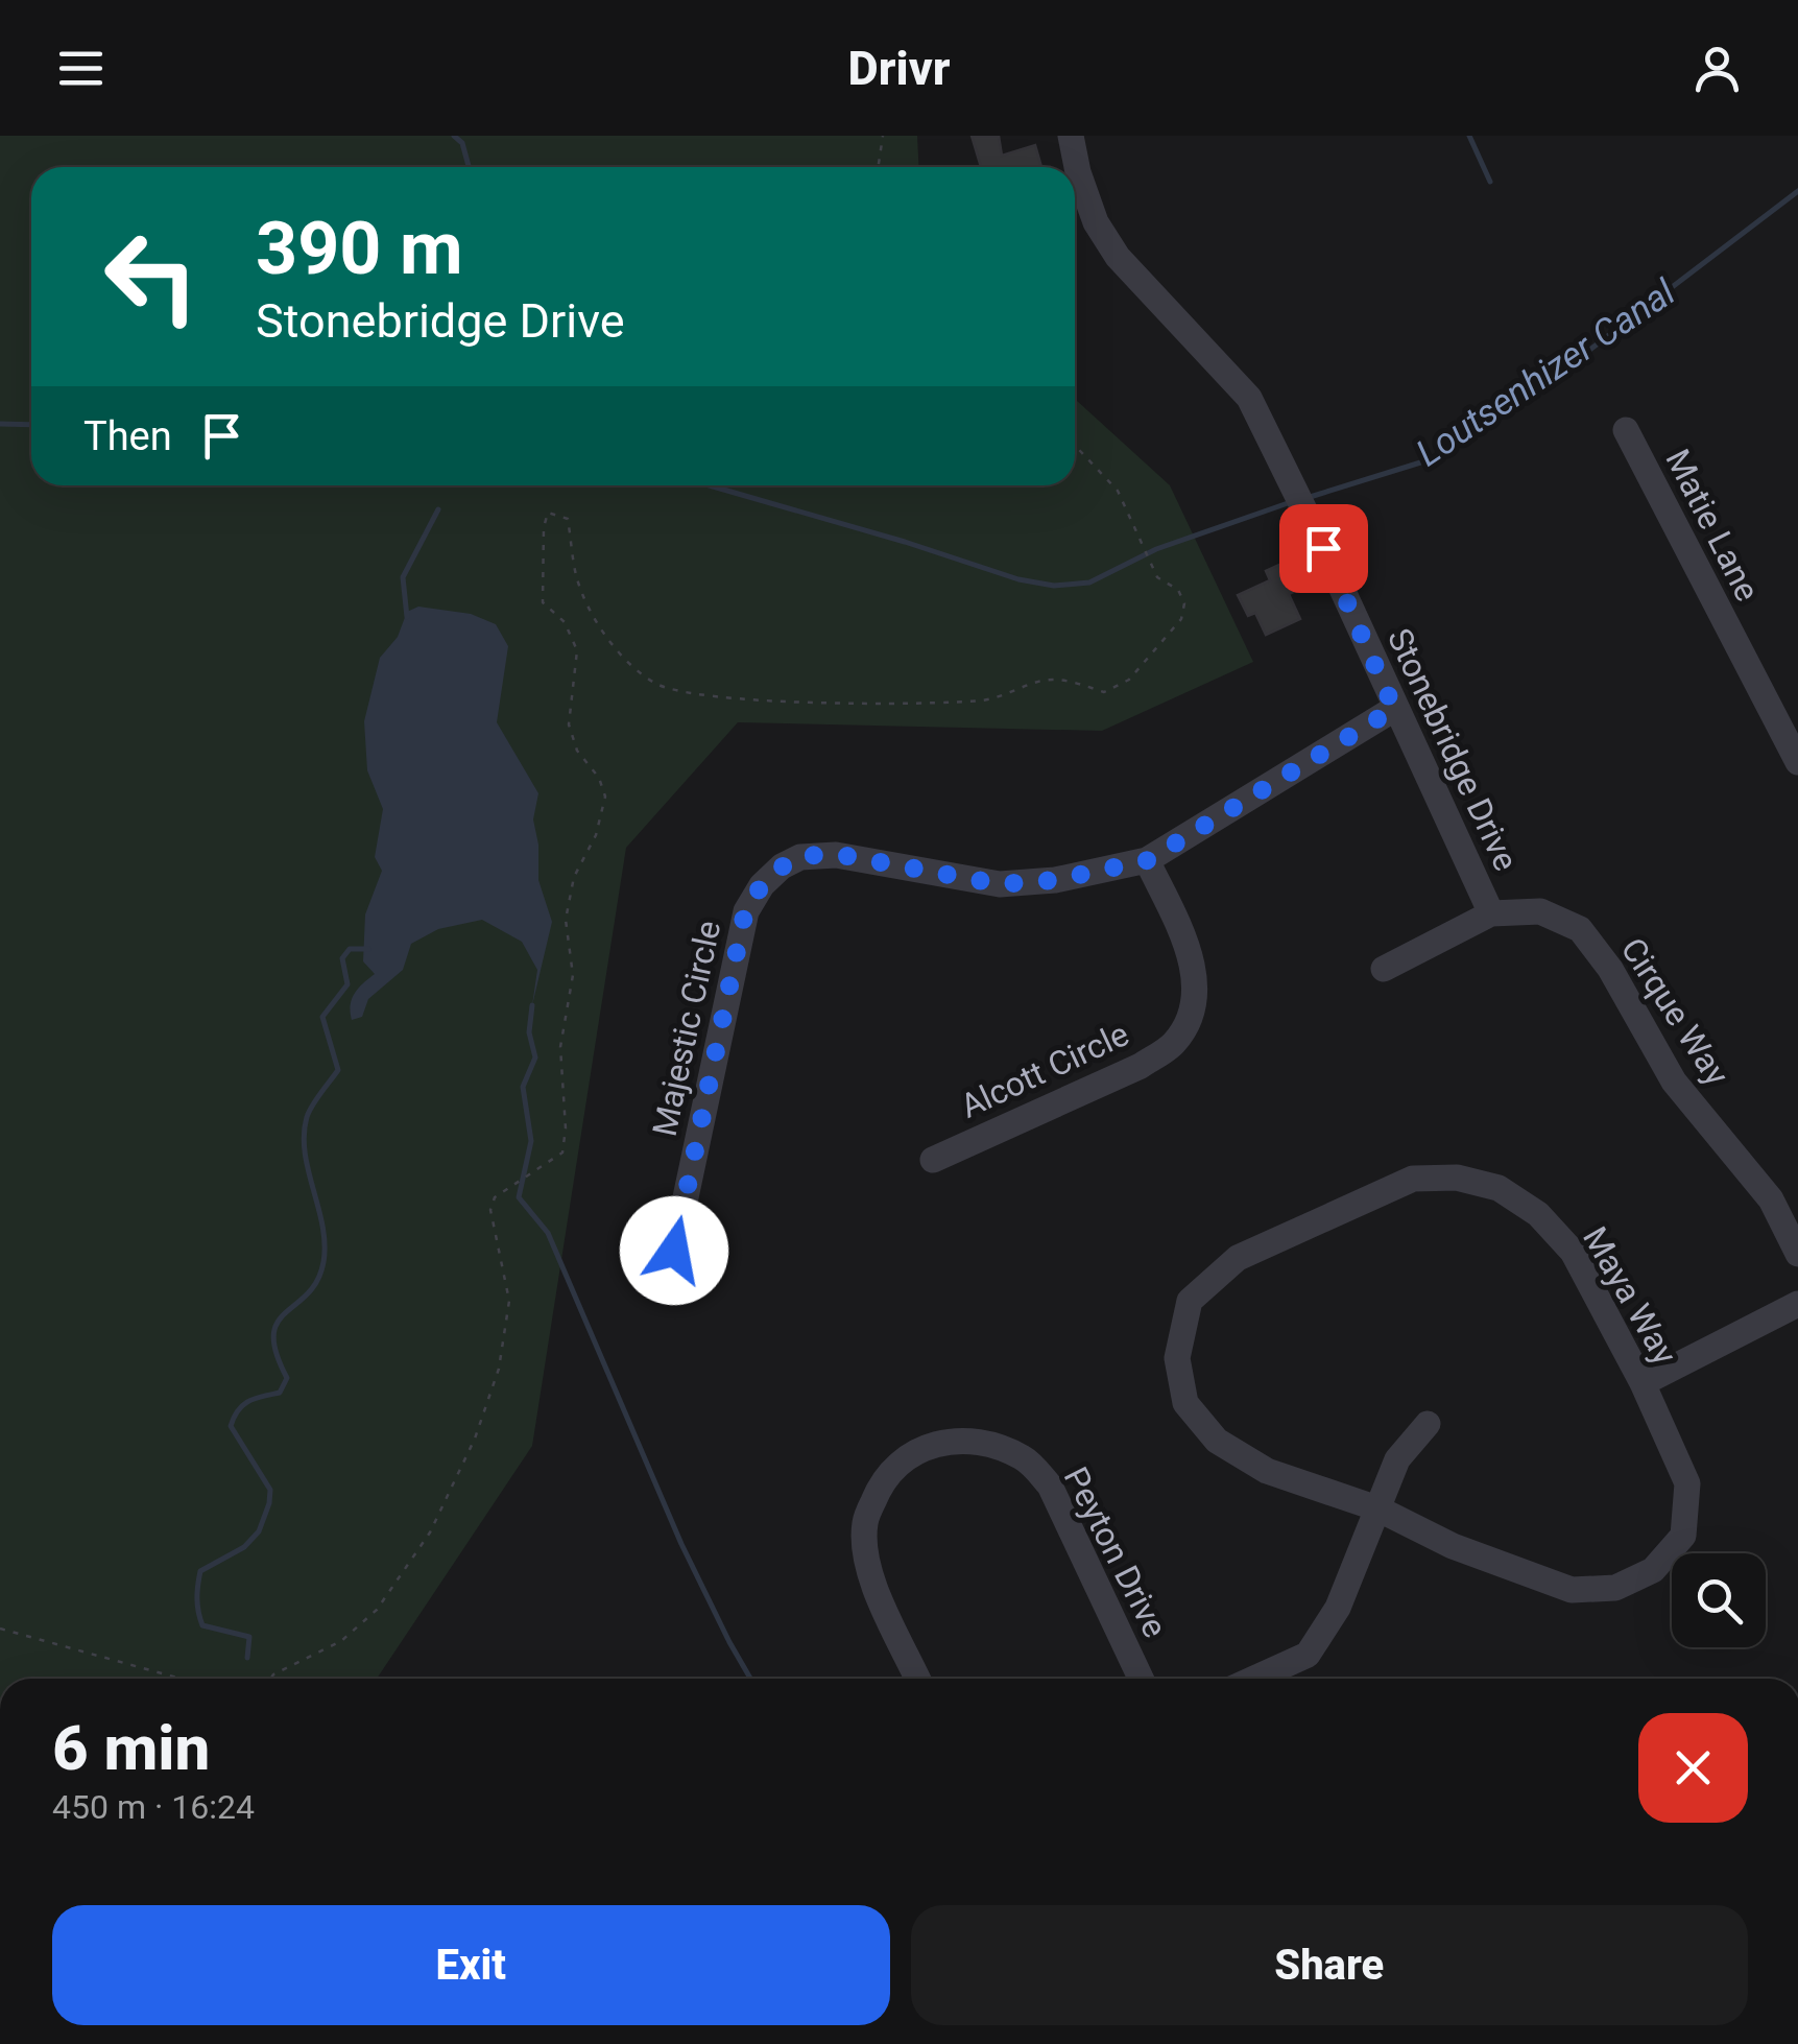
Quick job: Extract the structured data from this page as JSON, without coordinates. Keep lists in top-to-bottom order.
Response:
{
  "streets": {
    "street": [
      "Matie Lane",
      "Stonebridge Drive",
      "Cirque Way",
      "Majestic Circle",
      "Alcott Circle",
      "Maya Way",
      "Peyton Drive"
    ]
  },
  "crossings": [
    ["Stonebridge Drive", "Cirque Way"],
    ["Stonebridge Drive", "Majestic Circle"],
    ["Majestic Circle", "Alcott Circle"]
  ],
  "water": ["Loutsenhizer Canal"],
  "page": {
    "header": "Drivr",
    "turn": ["390 m", "Stonebridge Drive"],
    "then": "Then",
    "heading": ["6 min", "450 m · 16:24"],
    "buttons": ["Exit", "Share"]
  }
}
